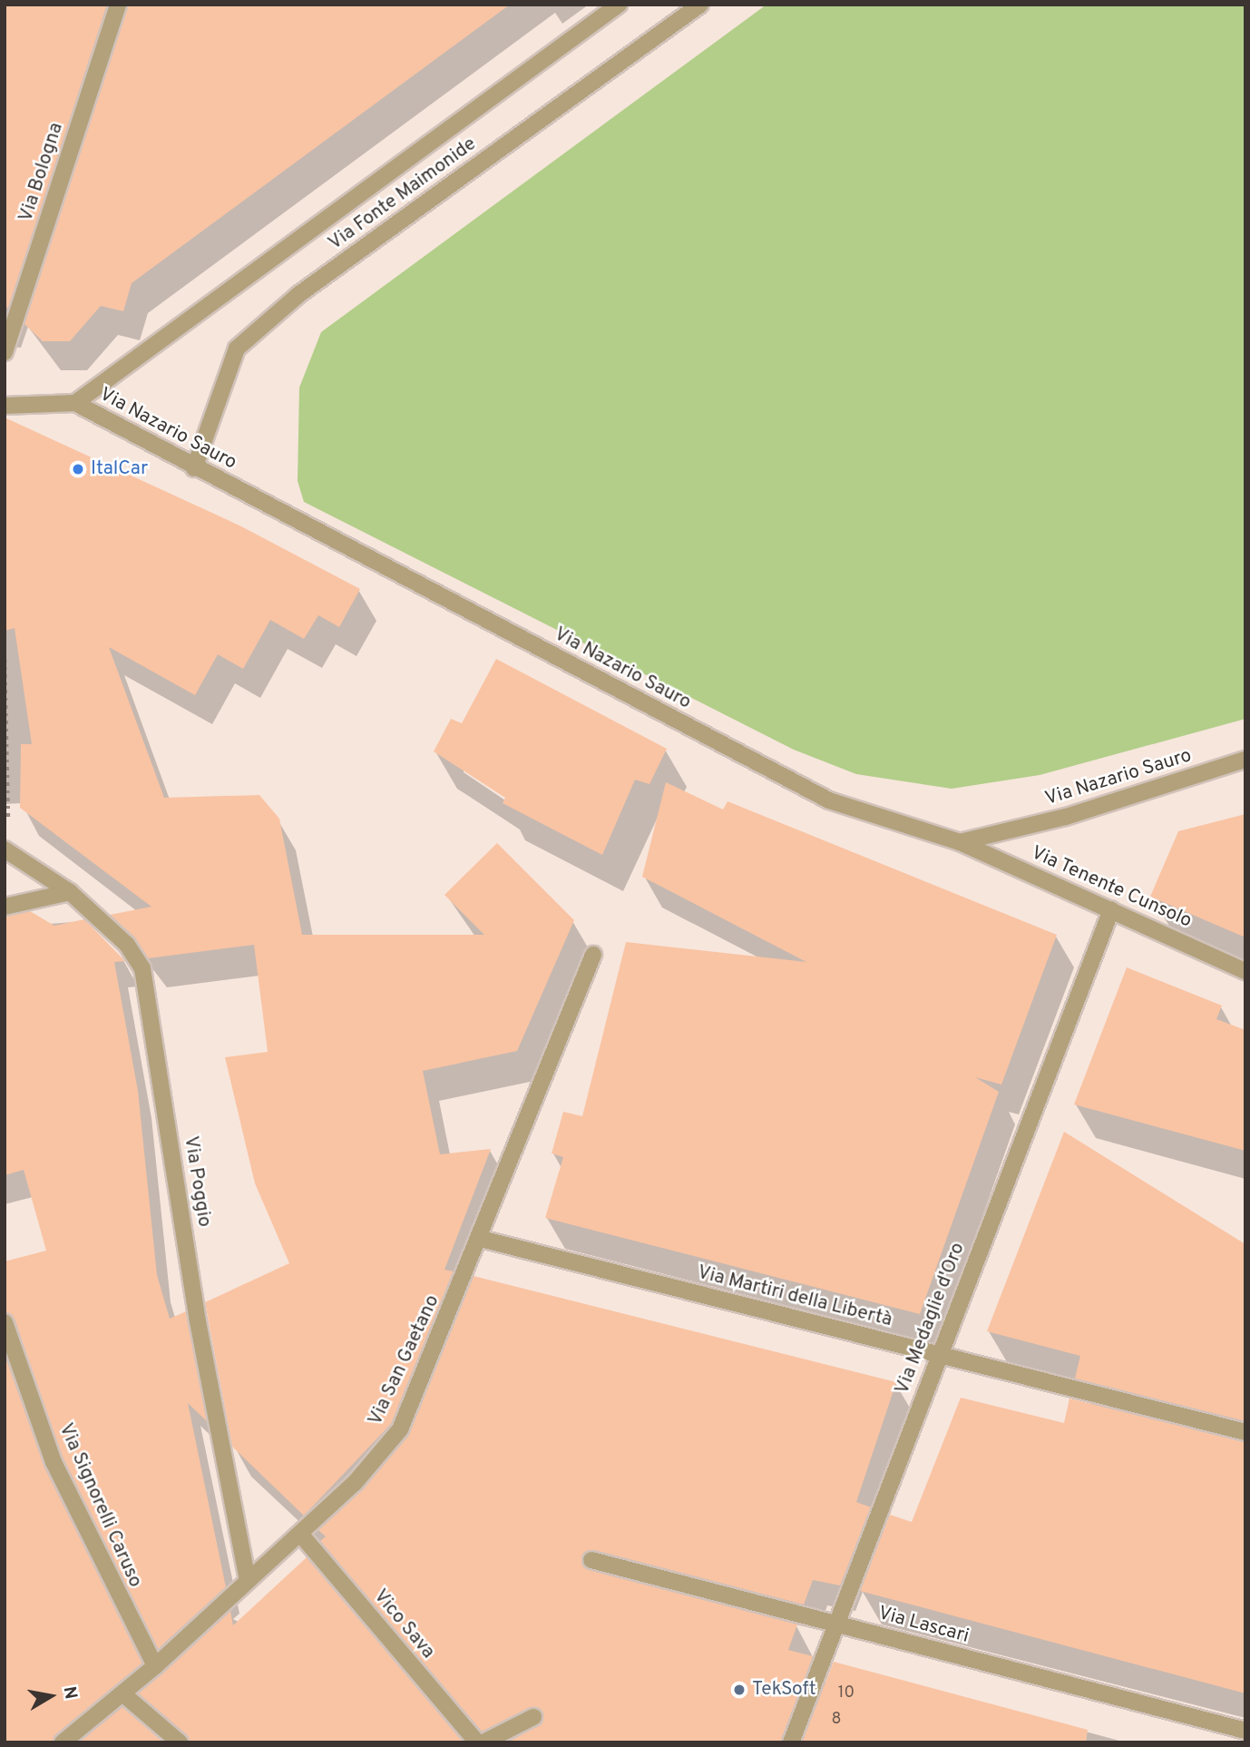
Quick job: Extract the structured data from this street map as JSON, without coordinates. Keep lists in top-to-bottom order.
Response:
{
  "streets": {
    "street": [
      "Via Bologna",
      "Via Fonte Maimonide",
      "Via Nazario Sauro",
      "Via Tenente Cunsolo",
      "Via Poggio",
      "Via Martiri della Libertà",
      "Via Medaglie d'Oro",
      "Via San Gaetano",
      "Via Signorelli Caruso",
      "Vico Sava",
      "Via Lascari"
    ]
  },
  "crossings": [
    ["Via Fonte Maimonide", "Via Nazario Sauro"],
    ["Via Nazario Sauro", "Via Tenente Cunsolo"],
    ["Via Tenente Cunsolo", "Via Medaglie d'Oro"],
    ["Via Poggio", "Via San Gaetano"],
    ["Via Martiri della Libertà", "Via Medaglie d'Oro"],
    ["Via Martiri della Libertà", "Via San Gaetano"],
    ["Via Medaglie d'Oro", "Via Lascari"],
    ["Via San Gaetano", "Via Signorelli Caruso"],
    ["Via San Gaetano", "Vico Sava"]
  ],
  "places": ["ItalCar", "TekSoft"],
  "house_numbers": ["10", "8"],
  "north": "right"
}
